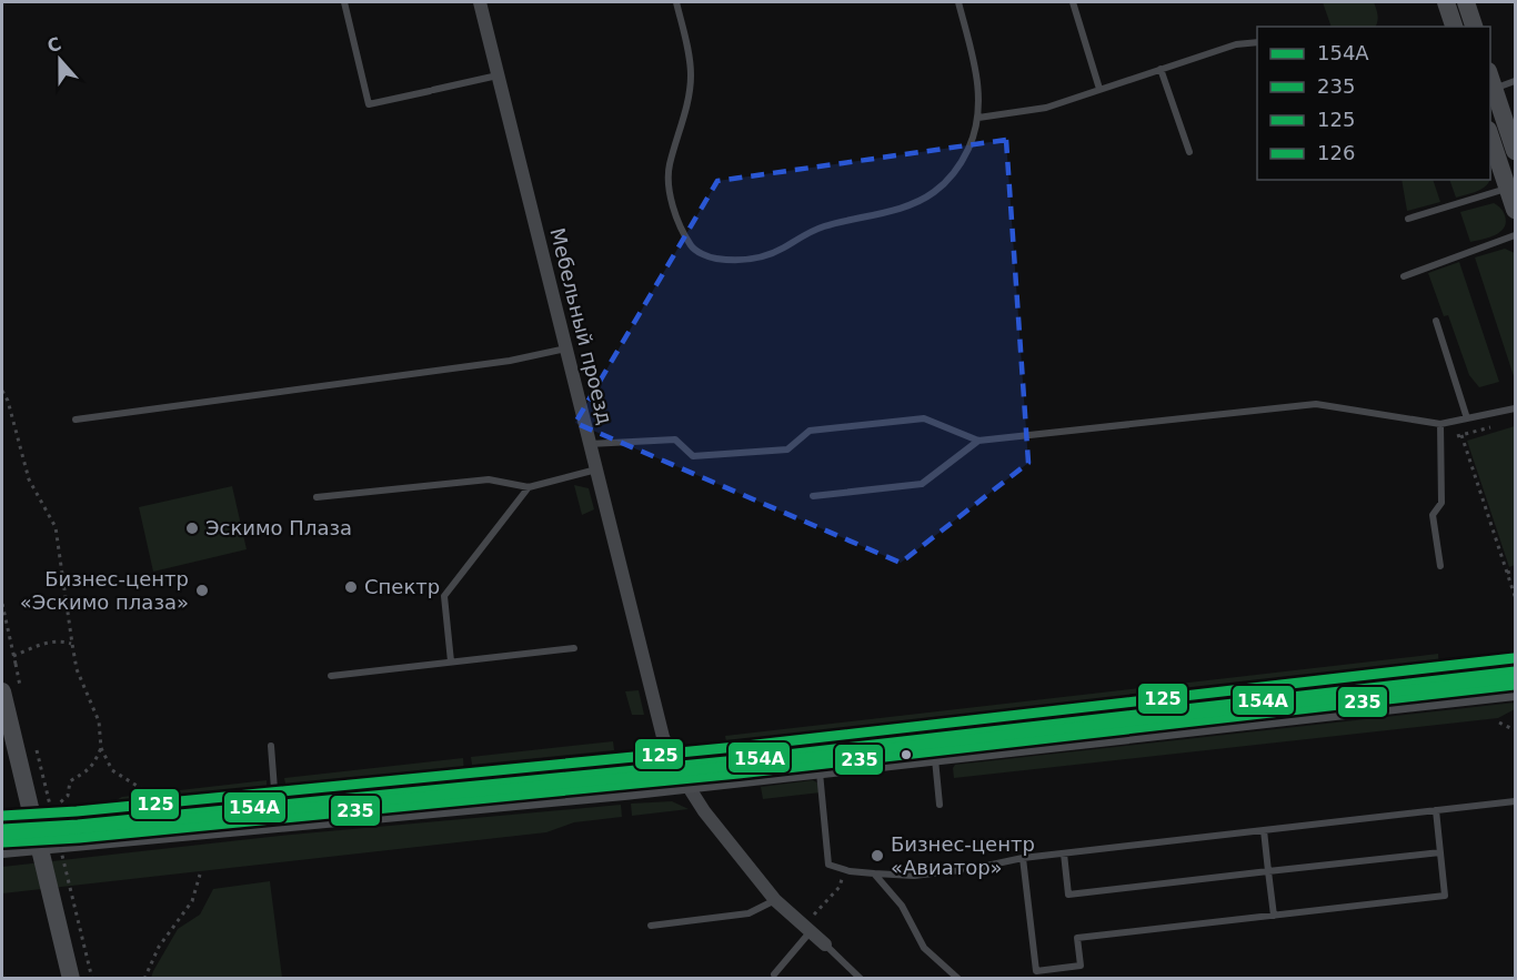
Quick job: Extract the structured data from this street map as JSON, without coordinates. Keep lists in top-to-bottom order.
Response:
{
  "streets": {
    "street": ["Мебельный проезд"]
  },
  "places": [
    "Эскимо Плаза",
    "Спектр",
    "Бизнес-центр «Эскимо плаза»",
    "Бизнес-центр «Авиатор»"
  ],
  "lines": [
    "transit line 125",
    "transit line 154А",
    "transit line 126",
    "transit line 235"
  ],
  "legend": [
    "154А",
    "235",
    "125",
    "126"
  ],
  "north": "top"
}
